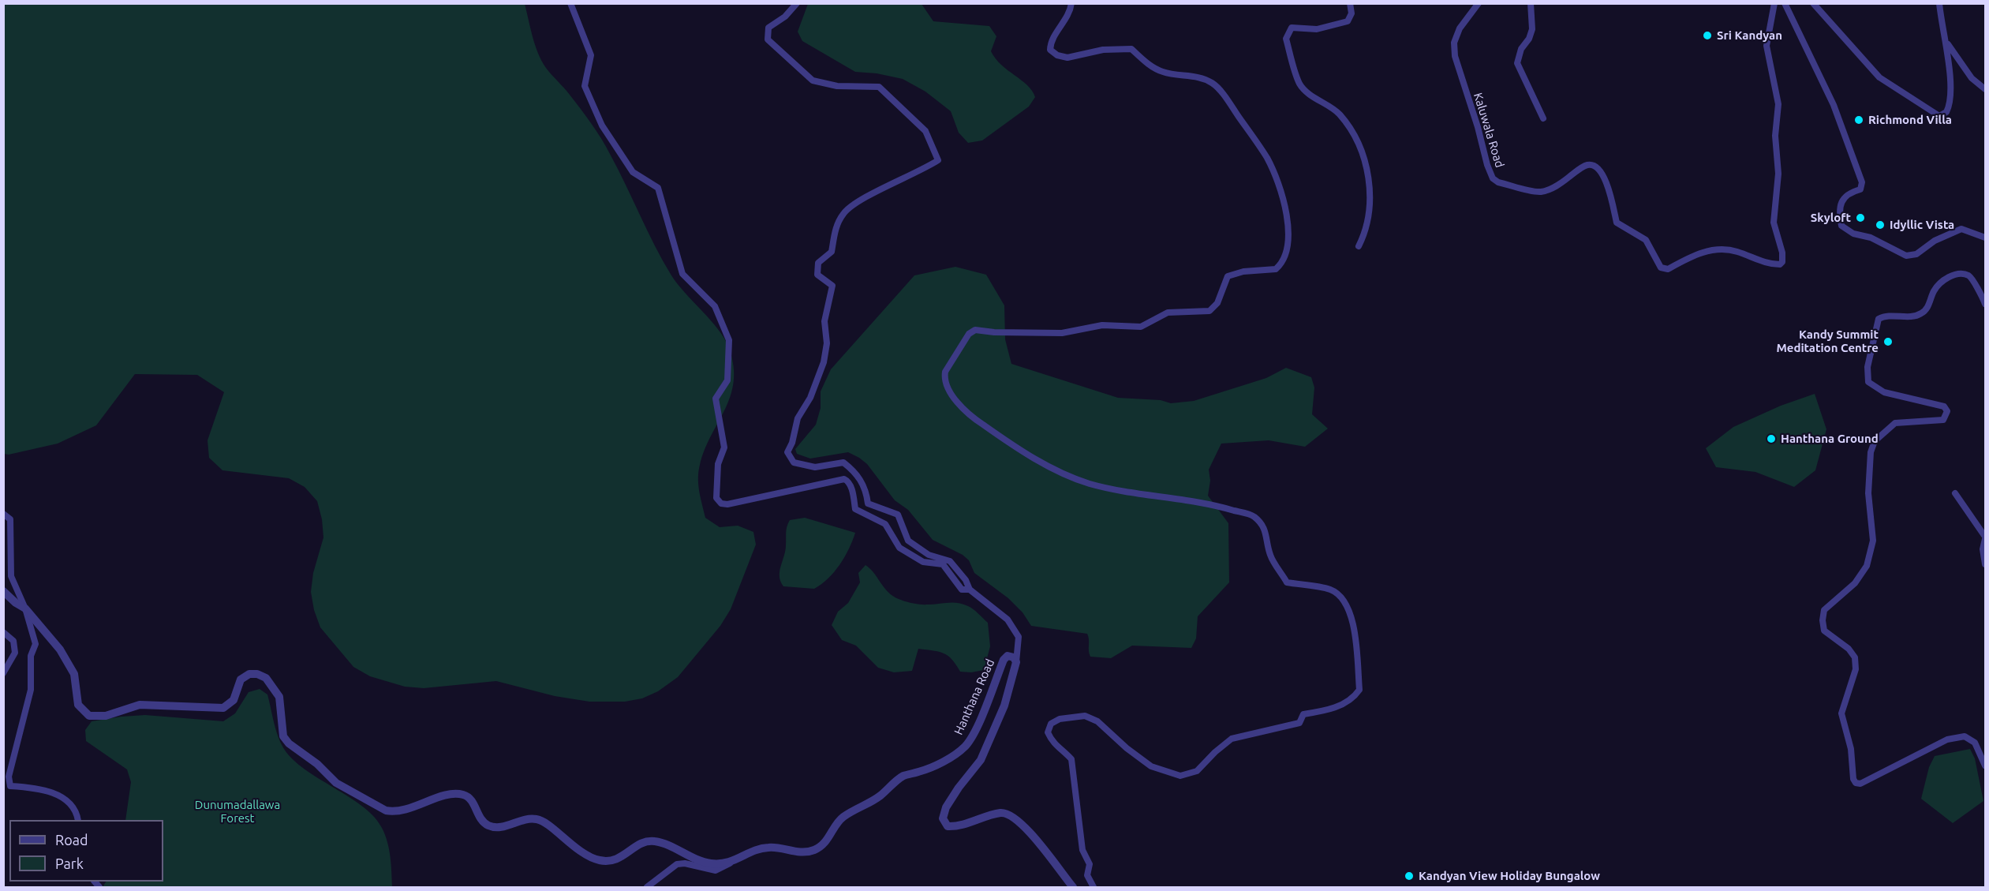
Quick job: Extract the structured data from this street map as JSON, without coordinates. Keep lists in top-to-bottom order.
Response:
{
  "streets": {
    "street": ["Kaluwala Road", "Hanthana Road"]
  },
  "parks": ["Dunumadallawa Forest"],
  "places": [
    "Sri Kandyan",
    "Richmond Villa",
    "Skyloft",
    "Idyllic Vista",
    "Kandy Summit Meditation Centre",
    "Hanthana Ground",
    "Kandyan View Holiday Bungalow"
  ],
  "legend": ["Road", "Park"]
}
